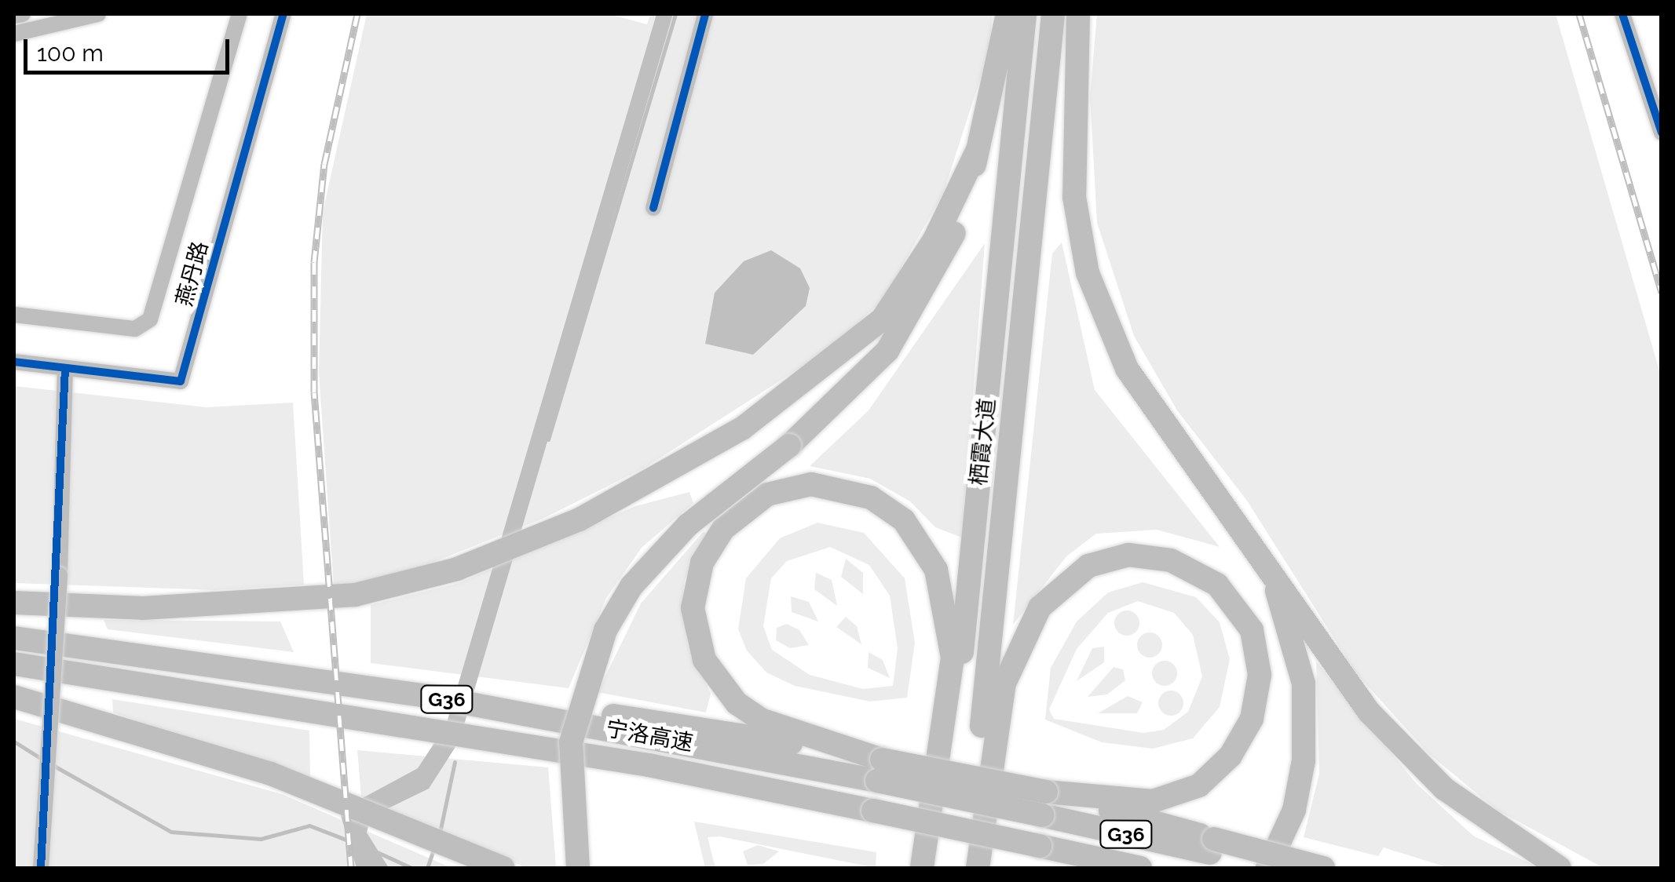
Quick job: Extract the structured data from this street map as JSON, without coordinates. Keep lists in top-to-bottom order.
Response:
{
  "streets": {
    "highway": ["栖霞大道", "G36", "宁洛高速"],
    "street": ["燕丹路"]
  },
  "scale_bar": "100 m"
}
